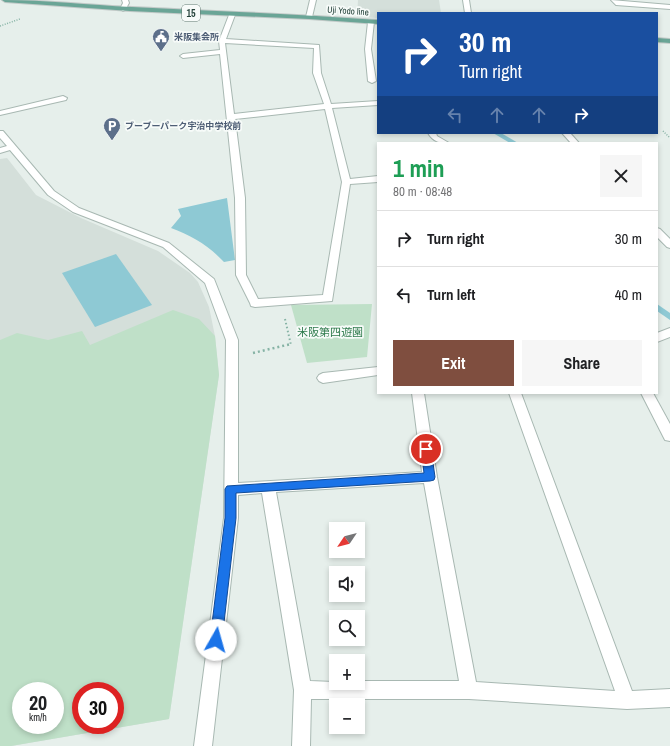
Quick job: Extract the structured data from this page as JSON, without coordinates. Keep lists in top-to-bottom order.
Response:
{
  "streets": {
    "main road": ["Uji Yodo line", "15"]
  },
  "parks": ["米阪第四遊園"],
  "places": {
    "public building": ["米阪集会所"],
    "parking": ["ブーブーパーク宇治中学校前"]
  },
  "north": "bottom left",
  "page": {
    "turn": ["30 m", "Turn right"],
    "heading": ["1 min", "80 m · 08:48"],
    "list": [
      {
        "name": "Turn right",
        "value": "30 m"
      },
      {
        "name": "Turn left",
        "value": "40 m"
      }
    ],
    "buttons": ["Exit", "Share"],
    "map_buttons": ["+", "−"],
    "speed": "20 km/h",
    "limit": "30"
  }
}
